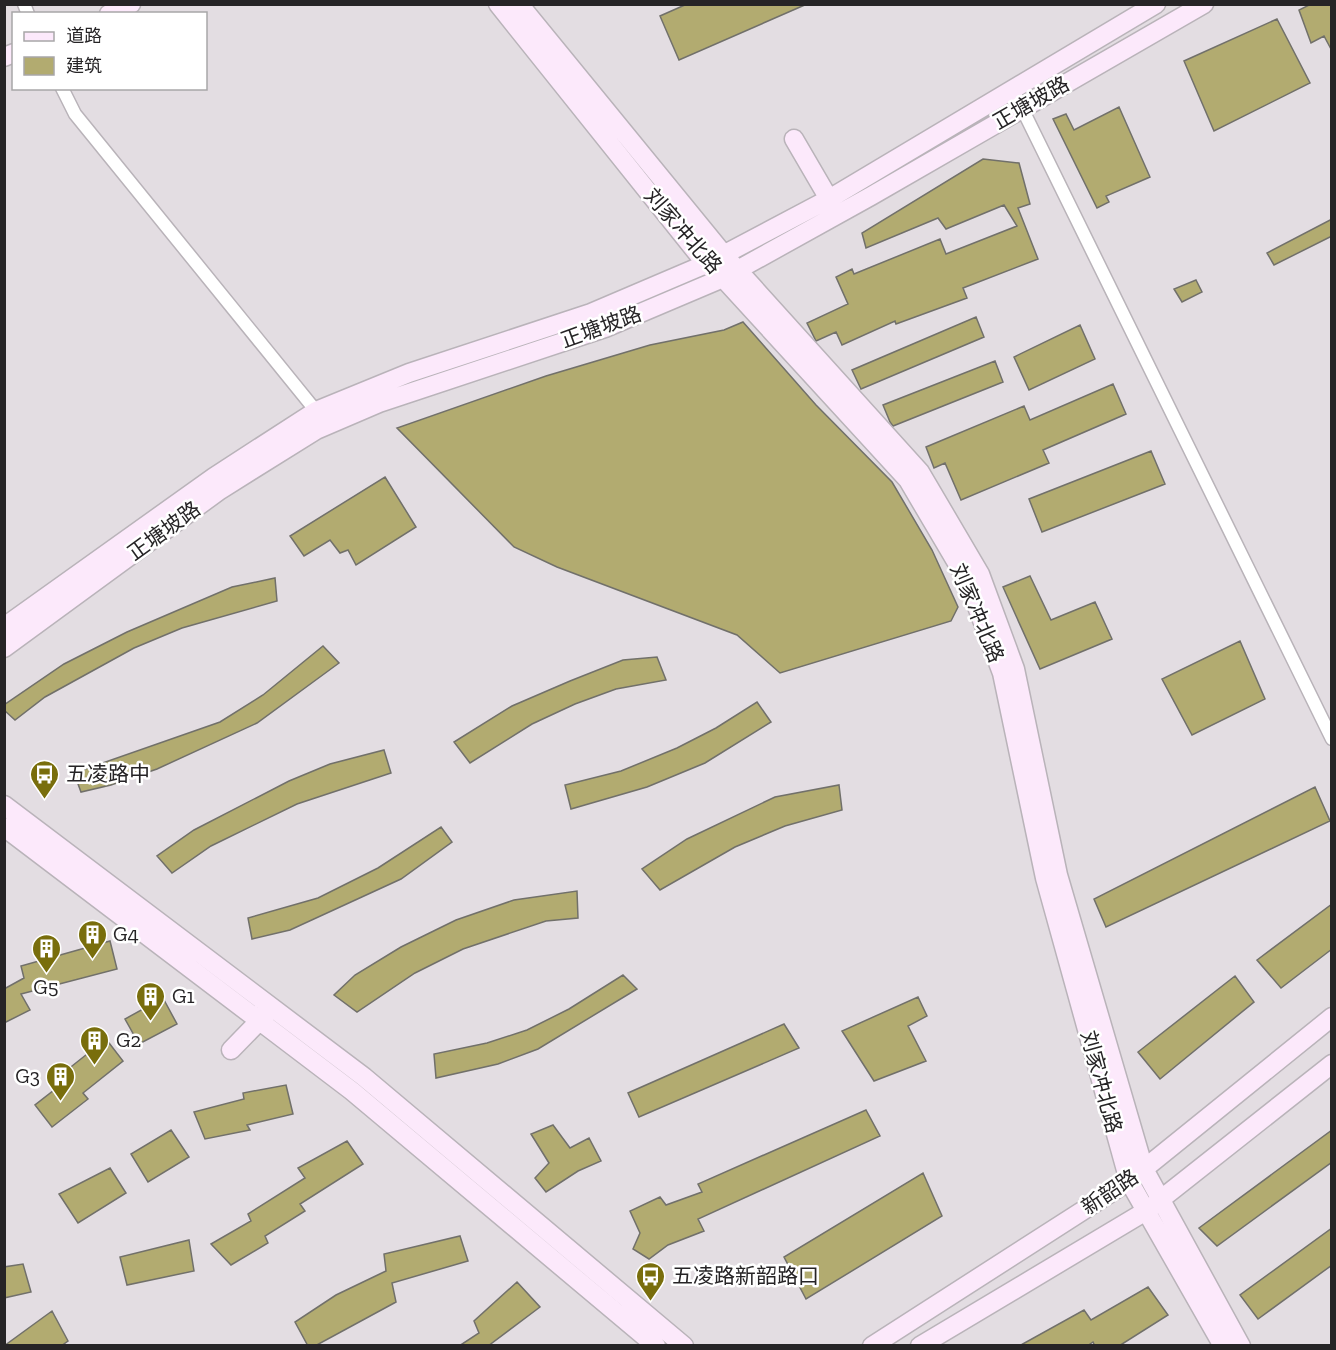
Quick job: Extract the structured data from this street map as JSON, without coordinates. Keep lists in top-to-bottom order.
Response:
{
  "streets": {
    "street": ["正塘坡路", "刘家冲北路", "新韶路"]
  },
  "crossings": [
    ["正塘坡路", "刘家冲北路"],
    ["刘家冲北路", "新韶路"]
  ],
  "places": {
    "bus stop": ["五凌路中", "五凌路新韶路口"],
    "building": [
      "G4",
      "G5",
      "G1",
      "G2",
      "G3"
    ]
  },
  "legend": ["道路", "建筑"]
}
